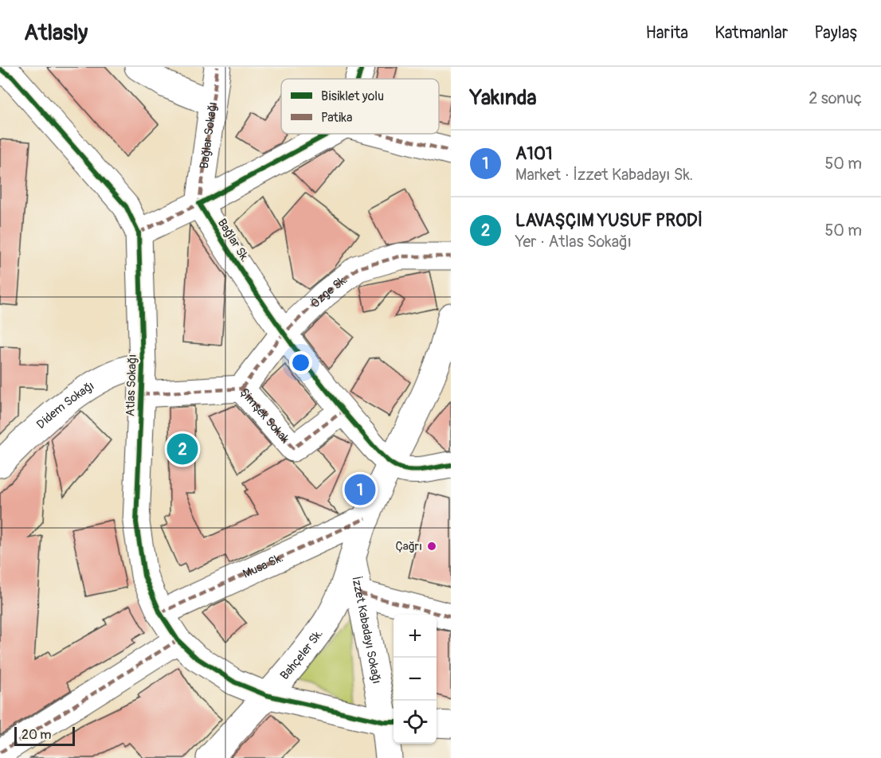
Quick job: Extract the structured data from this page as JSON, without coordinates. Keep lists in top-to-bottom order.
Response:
{
  "streets": {
    "street": [
      "Bağlar Sokağı",
      "Bağlar Sk.",
      "Özge Sk.",
      "Atlas Sokağı",
      "Didem Sokağı",
      "Şimşek Sokak",
      "Musa Sk.",
      "İzzet Kabadayı Sokağı",
      "Bahçeler Sk."
    ]
  },
  "crossings": [
    ["Bağlar Sokağı", "Bağlar Sk."],
    ["Bağlar Sk.", "Özge Sk."],
    ["Bağlar Sk.", "Şimşek Sokak"],
    ["Bağlar Sk.", "Bahçeler Sk."],
    ["Özge Sk.", "Şimşek Sokak"],
    ["Atlas Sokağı", "Didem Sokağı"],
    ["Atlas Sokağı", "Şimşek Sokak"],
    ["Atlas Sokağı", "Musa Sk."],
    ["Atlas Sokağı", "İzzet Kabadayı Sokağı"],
    ["Atlas Sokağı", "Bahçeler Sk."],
    ["Musa Sk.", "Bahçeler Sk."],
    ["İzzet Kabadayı Sokağı", "Bahçeler Sk."]
  ],
  "places": ["Çağrı"],
  "legend": ["Bisiklet yolu", "Patika"],
  "scale_bar": "20 m",
  "page": {
    "header": "Atlasly",
    "nav": ["Harita", "Katmanlar", "Paylaş"],
    "heading": ["Yakında", "2 sonuç"],
    "list": [
      {
        "mark": "1",
        "name": "A101",
        "note": "Market · İzzet Kabadayı Sk.",
        "value": "50 m"
      },
      {
        "mark": "2",
        "name": "LAVAŞÇIM YUSUF PRODİ",
        "note": "Yer · Atlas Sokağı",
        "value": "50 m"
      }
    ],
    "pins": ["2", "1"],
    "map_buttons": ["+", "−"],
    "scale": "20 m"
  }
}
